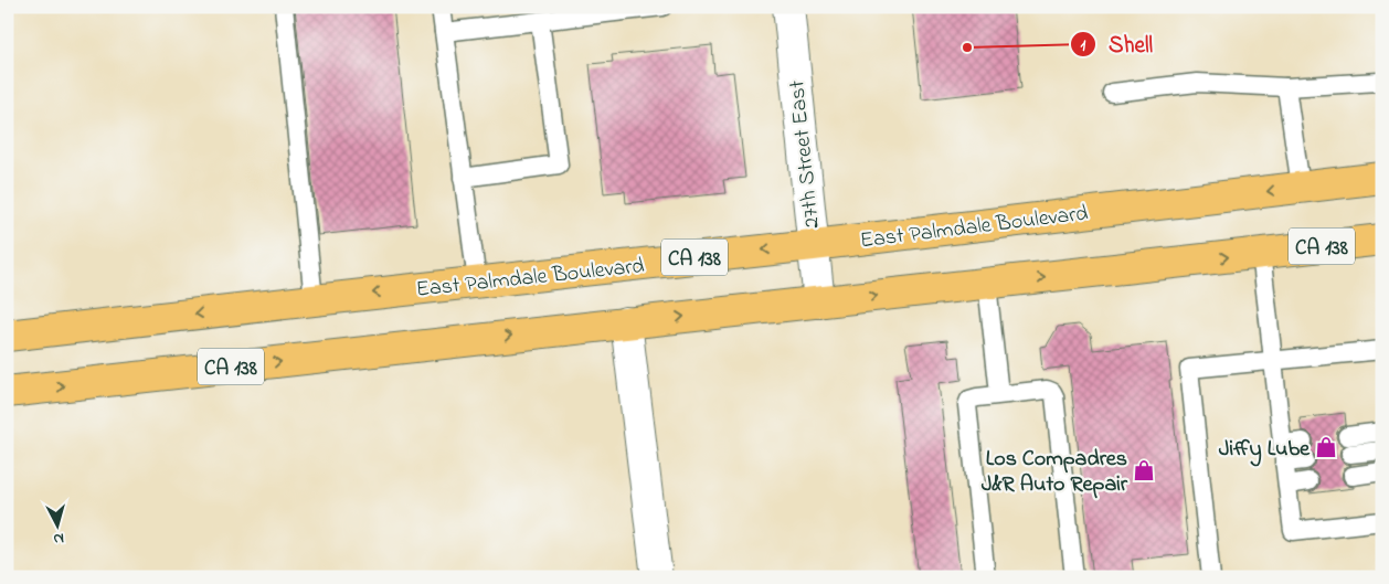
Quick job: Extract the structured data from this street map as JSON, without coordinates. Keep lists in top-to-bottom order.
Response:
{
  "streets": {
    "highway": ["East Palmdale Boulevard", "CA 138"],
    "street": ["27th Street East"]
  },
  "crossings": [
    ["27th Street East", "East Palmdale Boulevard"],
    ["27th Street East", "CA 138"]
  ],
  "places": {
    "other": ["Shell"],
    "shop": ["Jiffy Lube", "Los Compadres J&R Auto Repair"]
  },
  "north": "bottom"
}
